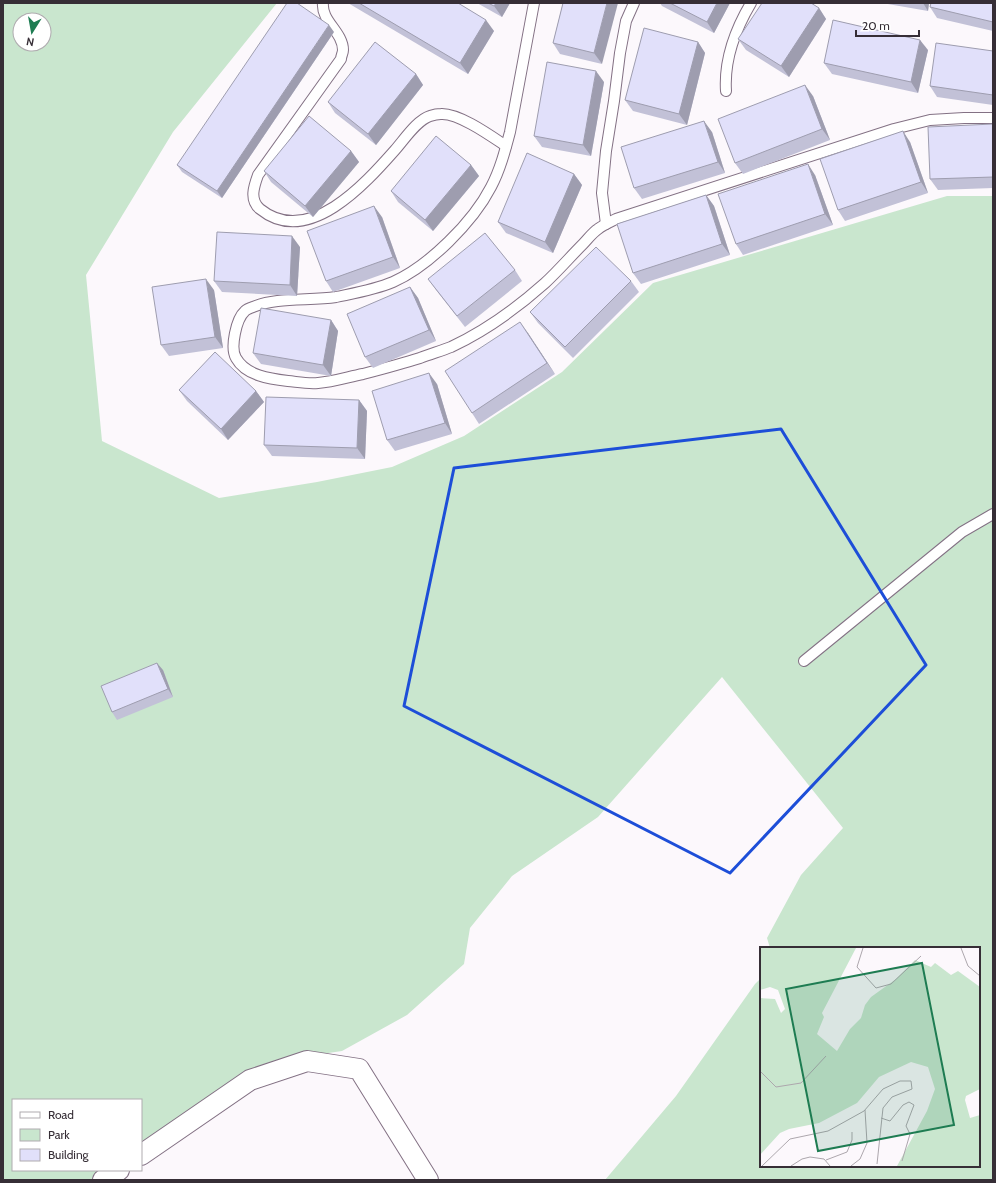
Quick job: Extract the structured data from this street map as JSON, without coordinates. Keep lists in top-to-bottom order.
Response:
{
  "legend": ["Road", "Park", "Building"],
  "scale_bar": "20 m",
  "north": "bottom"
}
